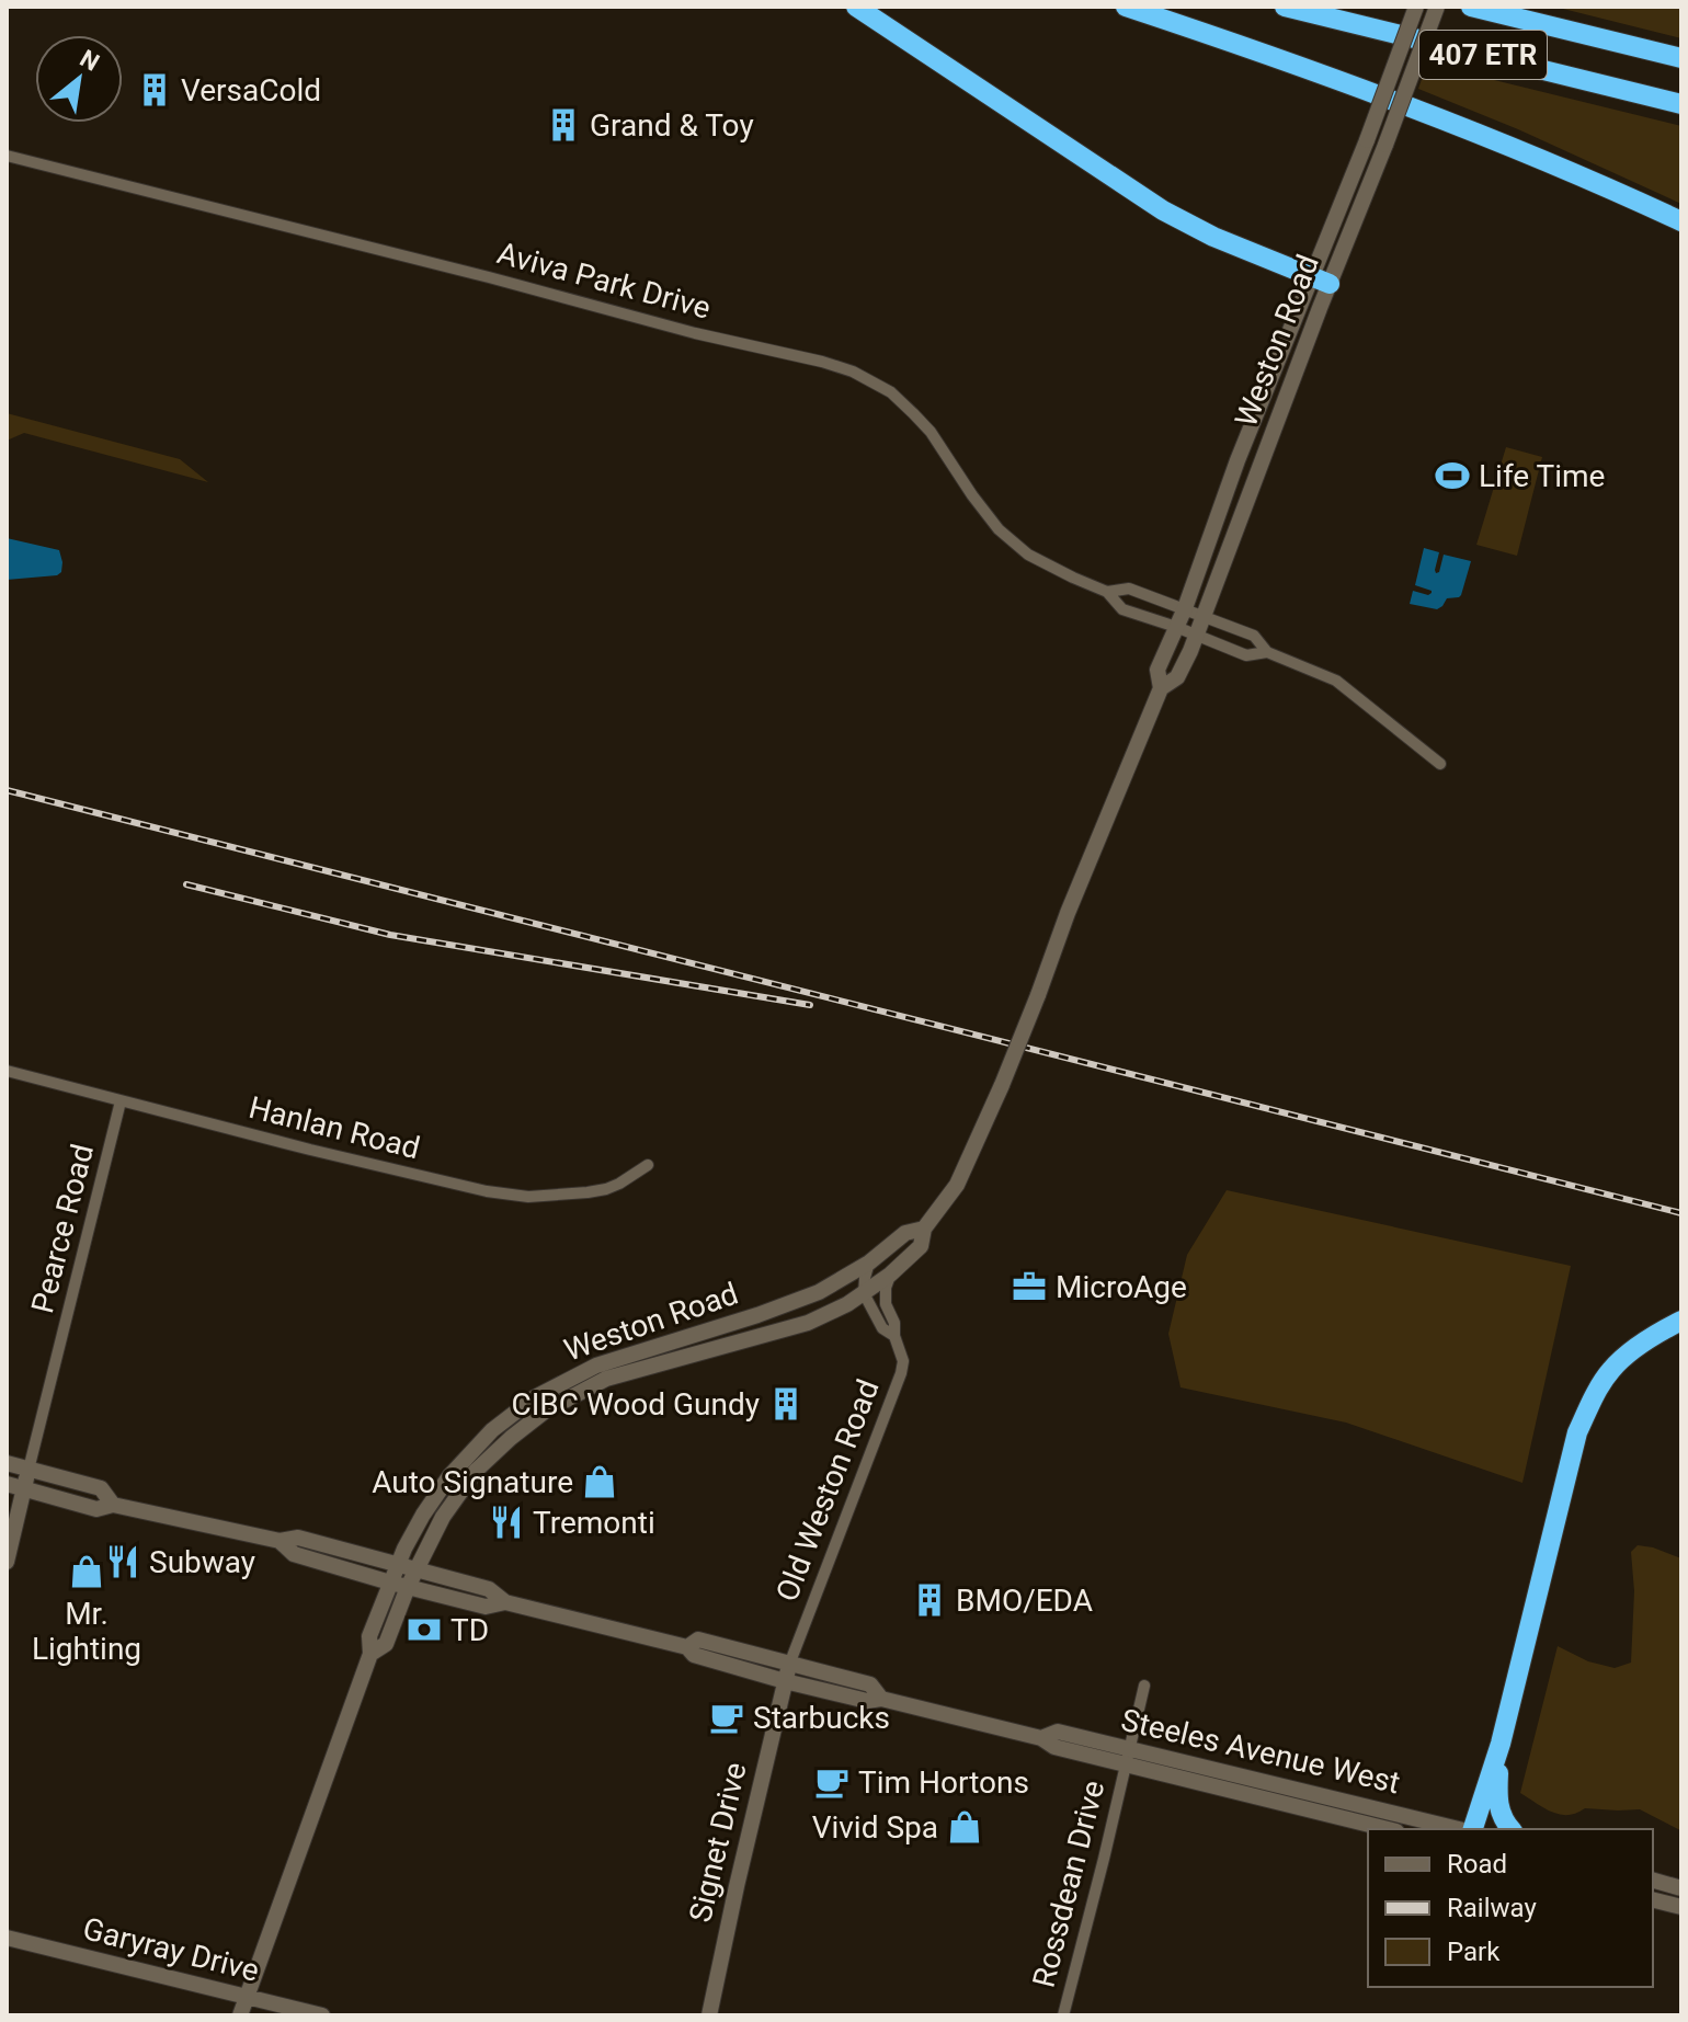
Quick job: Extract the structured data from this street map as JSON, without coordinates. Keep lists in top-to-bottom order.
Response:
{
  "streets": {
    "highway": ["407 ETR"],
    "main road": [
      "Weston Road",
      "Steeles Avenue West",
      "Signet Drive",
      "Garyray Drive"
    ],
    "street": [
      "Aviva Park Drive",
      "Hanlan Road",
      "Pearce Road",
      "Old Weston Road",
      "Rossdean Drive"
    ]
  },
  "crossings": [
    ["Aviva Park Drive", "Weston Road"],
    ["Weston Road", "Old Weston Road"],
    ["Weston Road", "Steeles Avenue West"],
    ["Weston Road", "Garyray Drive"],
    ["Hanlan Road", "Pearce Road"],
    ["Pearce Road", "Steeles Avenue West"],
    ["Old Weston Road", "Steeles Avenue West"],
    ["Old Weston Road", "Signet Drive"],
    ["Steeles Avenue West", "Signet Drive"],
    ["Steeles Avenue West", "Rossdean Drive"]
  ],
  "places": {
    "building": [
      "VersaCold",
      "Grand & Toy",
      "CIBC Wood Gundy",
      "BMO/EDA"
    ],
    "sports": ["Life Time"],
    "office": ["MicroAge"],
    "shop": ["Auto Signature", "Mr. Lighting", "Vivid Spa"],
    "restaurant": ["Tremonti", "Subway"],
    "bank": ["TD"],
    "cafe": ["Starbucks", "Tim Hortons"]
  },
  "legend": ["Road", "Railway", "Park"],
  "north": "top right"
}
